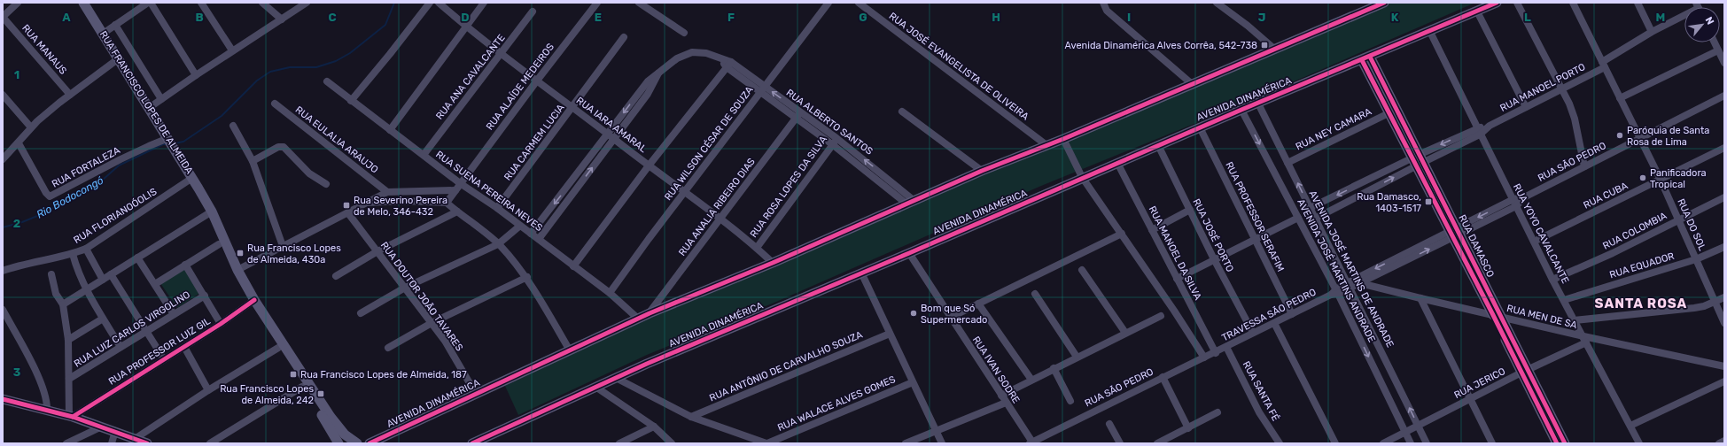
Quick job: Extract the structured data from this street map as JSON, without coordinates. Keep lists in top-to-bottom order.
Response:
{
  "streets": {
    "main road": ["AVENIDA DINAMÉRICA", "RUA FRANCISCO LOPES DE ALMEIDA", "RUA DAMASCO"],
    "street": [
      "RUA MANAUS",
      "RUA JOSÉ EVANGELISTA DE OLIVEIRA",
      "RUA ANA CAVALCANTE",
      "RUA ALAÍDE MEDEIROS",
      "RUA MANOEL PORTO",
      "RUA ALBERTO SANTOS",
      "RUA IARA AMARAL",
      "RUA NEY CAMARA",
      "RUA EULALIA ARAUJO",
      "RUA CARMEM LUCIA",
      "RUA WILSON CÉSAR DE SOUZA",
      "RUA SÃO PEDRO",
      "RUA FORTALEZA",
      "RUA ROSA LOPES DA SILVA",
      "RUA SUENA PEREIRA NEVES",
      "RUA CUBA",
      "RUA ANALIA RIBEIRO DIAS",
      "RUA FLORIANOÓOLIS",
      "RUA PROFESSOR SERAFIM",
      "RUA DO SOL",
      "RUA COLOMBIA",
      "RUA YOYO CAVALCANTE",
      "RUA JOSÉ PORTO",
      "RUA MANOEL DA SILVA",
      "RUA EQUADOR",
      "AVENIDA JOSÉ MARTINS DE ANDRADE",
      "AVENIDA JOSÉ MARTINS ANDRADE",
      "RUA DOUTOR JOÃO TAVARES",
      "TRAVESSA SÃO PEDRO",
      "RUA MEN DE SA",
      "RUA LUIZ CARLOS VIRGOLINO",
      "RUA PROFESSOR LUIZ GIL",
      "RUA ANTÔNIO DE CARVALHO SOUZA",
      "RUA IVAN SODRE",
      "RUA JERICO",
      "RUA SANTA FÉ",
      "RUA WALACE ALVES GOMES"
    ]
  },
  "crossings": [
    ["RUA JOSÉ EVANGELISTA DE OLIVEIRA", "AVENIDA DINAMÉRICA"],
    ["RUA ANA CAVALCANTE", "RUA IARA AMARAL"],
    ["RUA ANA CAVALCANTE", "RUA SUENA PEREIRA NEVES"],
    ["RUA ALAÍDE MEDEIROS", "RUA IARA AMARAL"],
    ["RUA ALAÍDE MEDEIROS", "RUA SUENA PEREIRA NEVES"],
    ["RUA MANOEL PORTO", "RUA DO SOL"],
    ["RUA MANOEL PORTO", "RUA YOYO CAVALCANTE"],
    ["RUA MANOEL PORTO", "RUA DAMASCO"],
    ["RUA MANOEL PORTO", "AVENIDA JOSÉ MARTINS DE ANDRADE"],
    ["AVENIDA DINAMÉRICA", "RUA ALBERTO SANTOS"],
    ["AVENIDA DINAMÉRICA", "RUA IARA AMARAL"],
    ["AVENIDA DINAMÉRICA", "RUA SUENA PEREIRA NEVES"],
    ["AVENIDA DINAMÉRICA", "RUA ANALIA RIBEIRO DIAS"],
    ["AVENIDA DINAMÉRICA", "RUA PROFESSOR SERAFIM"],
    ["AVENIDA DINAMÉRICA", "RUA YOYO CAVALCANTE"],
    ["AVENIDA DINAMÉRICA", "RUA JOSÉ PORTO"],
    ["AVENIDA DINAMÉRICA", "RUA DAMASCO"],
    ["AVENIDA DINAMÉRICA", "RUA MANOEL DA SILVA"],
    ["AVENIDA DINAMÉRICA", "AVENIDA JOSÉ MARTINS DE ANDRADE"],
    ["AVENIDA DINAMÉRICA", "AVENIDA JOSÉ MARTINS ANDRADE"],
    ["AVENIDA DINAMÉRICA", "RUA DOUTOR JOÃO TAVARES"],
    ["AVENIDA DINAMÉRICA", "RUA IVAN SODRE"],
    ["RUA FRANCISCO LOPES DE ALMEIDA", "RUA FORTALEZA"],
    ["RUA FRANCISCO LOPES DE ALMEIDA", "RUA FLORIANOÓOLIS"],
    ["RUA FRANCISCO LOPES DE ALMEIDA", "RUA PROFESSOR LUIZ GIL"],
    ["RUA ALBERTO SANTOS", "RUA IARA AMARAL"],
    ["RUA ALBERTO SANTOS", "RUA WILSON CÉSAR DE SOUZA"],
    ["RUA ALBERTO SANTOS", "RUA ROSA LOPES DA SILVA"],
    ["RUA ALBERTO SANTOS", "RUA SUENA PEREIRA NEVES"],
    ["RUA ALBERTO SANTOS", "RUA ANALIA RIBEIRO DIAS"],
    ["RUA IARA AMARAL", "RUA CARMEM LUCIA"],
    ["RUA IARA AMARAL", "RUA WILSON CÉSAR DE SOUZA"],
    ["RUA IARA AMARAL", "RUA ROSA LOPES DA SILVA"],
    ["RUA IARA AMARAL", "RUA ANALIA RIBEIRO DIAS"],
    ["RUA NEY CAMARA", "RUA DAMASCO"],
    ["RUA NEY CAMARA", "AVENIDA JOSÉ MARTINS DE ANDRADE"],
    ["RUA CARMEM LUCIA", "RUA SUENA PEREIRA NEVES"],
    ["RUA WILSON CÉSAR DE SOUZA", "RUA SUENA PEREIRA NEVES"],
    ["RUA SÃO PEDRO", "RUA DO SOL"],
    ["RUA SÃO PEDRO", "RUA YOYO CAVALCANTE"],
    ["RUA SÃO PEDRO", "RUA DAMASCO"],
    ["RUA SÃO PEDRO", "RUA MANOEL DA SILVA"],
    ["RUA SÃO PEDRO", "AVENIDA JOSÉ MARTINS DE ANDRADE"],
    ["RUA SÃO PEDRO", "AVENIDA JOSÉ MARTINS ANDRADE"],
    ["RUA SÃO PEDRO", "TRAVESSA SÃO PEDRO"],
    ["RUA SÃO PEDRO", "RUA MEN DE SA"],
    ["RUA SÃO PEDRO", "RUA IVAN SODRE"],
    ["RUA CUBA", "RUA DO SOL"],
    ["RUA CUBA", "RUA YOYO CAVALCANTE"],
    ["RUA PROFESSOR SERAFIM", "TRAVESSA SÃO PEDRO"],
    ["RUA DO SOL", "RUA COLOMBIA"],
    ["RUA DO SOL", "RUA EQUADOR"],
    ["RUA COLOMBIA", "RUA YOYO CAVALCANTE"],
    ["RUA YOYO CAVALCANTE", "RUA EQUADOR"],
    ["RUA YOYO CAVALCANTE", "RUA MEN DE SA"],
    ["RUA YOYO CAVALCANTE", "RUA JERICO"],
    ["RUA JOSÉ PORTO", "TRAVESSA SÃO PEDRO"],
    ["RUA DAMASCO", "RUA MEN DE SA"],
    ["RUA DAMASCO", "RUA JERICO"],
    ["RUA MANOEL DA SILVA", "TRAVESSA SÃO PEDRO"],
    ["AVENIDA JOSÉ MARTINS DE ANDRADE", "RUA JERICO"],
    ["AVENIDA JOSÉ MARTINS ANDRADE", "TRAVESSA SÃO PEDRO"],
    ["AVENIDA JOSÉ MARTINS ANDRADE", "RUA JERICO"],
    ["TRAVESSA SÃO PEDRO", "RUA SANTA FÉ"],
    ["RUA MEN DE SA", "RUA JERICO"]
  ],
  "one_way": ["AVENIDA JOSÉ MARTINS ANDRADE"],
  "districts": ["SANTA ROSA"],
  "water": ["Rio Bodocongó"],
  "places": {
    "transit": [
      "Avenida Dinamérica Alves Corrêa, 542-738",
      "Rua Damasco, 1403-1517",
      "Rua Severino Pereira de Melo, 346-432",
      "Rua Francisco Lopes de Almeida, 430a",
      "Rua Francisco Lopes de Almeida, 187",
      "Rua Francisco Lopes de Almeida, 242"
    ],
    "other": ["Paróquia de Santa Rosa de Lima", "Panificadora Tropical", "Bom que Só Supermercado"]
  },
  "north": "top right",
  "grid": {
    "columns": [
      "A",
      "B",
      "C",
      "D",
      "E",
      "F",
      "G",
      "H",
      "I",
      "J",
      "K",
      "L",
      "M"
    ],
    "rows": ["1", "2", "3"]
  }
}
